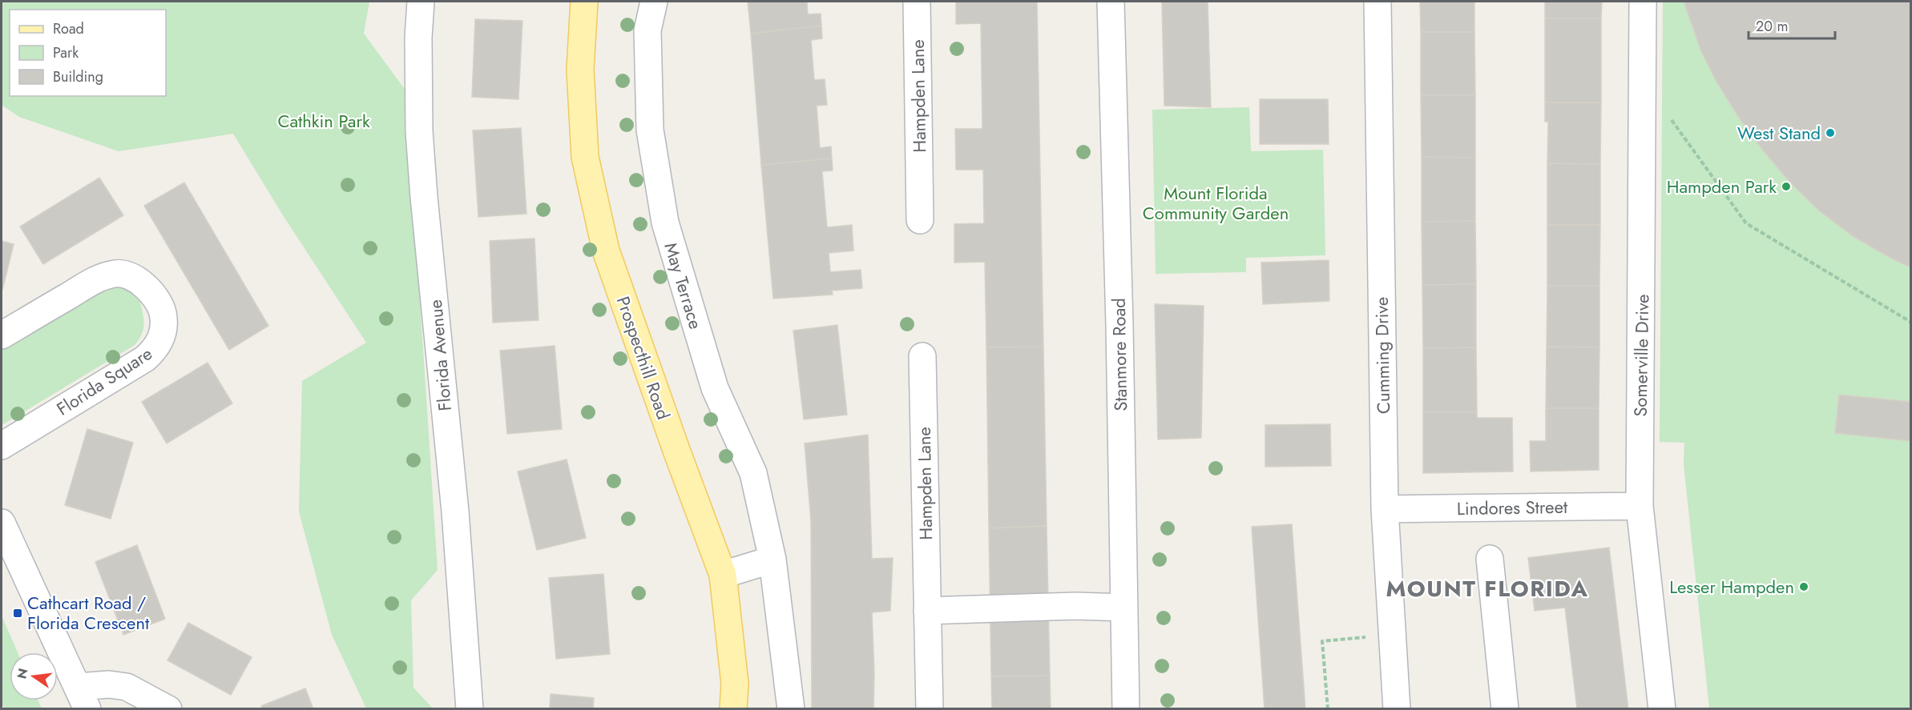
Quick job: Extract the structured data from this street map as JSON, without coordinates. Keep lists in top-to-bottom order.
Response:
{
  "streets": {
    "main road": ["Prospecthill Road"],
    "street": [
      "Hampden Lane",
      "May Terrace",
      "Stanmore Road",
      "Florida Avenue",
      "Cumming Drive",
      "Somerville Drive",
      "Florida Square",
      "Lindores Street"
    ]
  },
  "crossings": [
    ["Cumming Drive", "Lindores Street"],
    ["Somerville Drive", "Lindores Street"]
  ],
  "districts": ["MOUNT FLORIDA"],
  "parks": ["Cathkin Park", "Mount Florida Community Garden"],
  "places": {
    "other": ["West Stand", "Hampden Park", "Lesser Hampden"],
    "transit": ["Cathcart Road / Florida Crescent"]
  },
  "legend": ["Road", "Park", "Building"],
  "scale_bar": "20 m",
  "north": "left"
}
